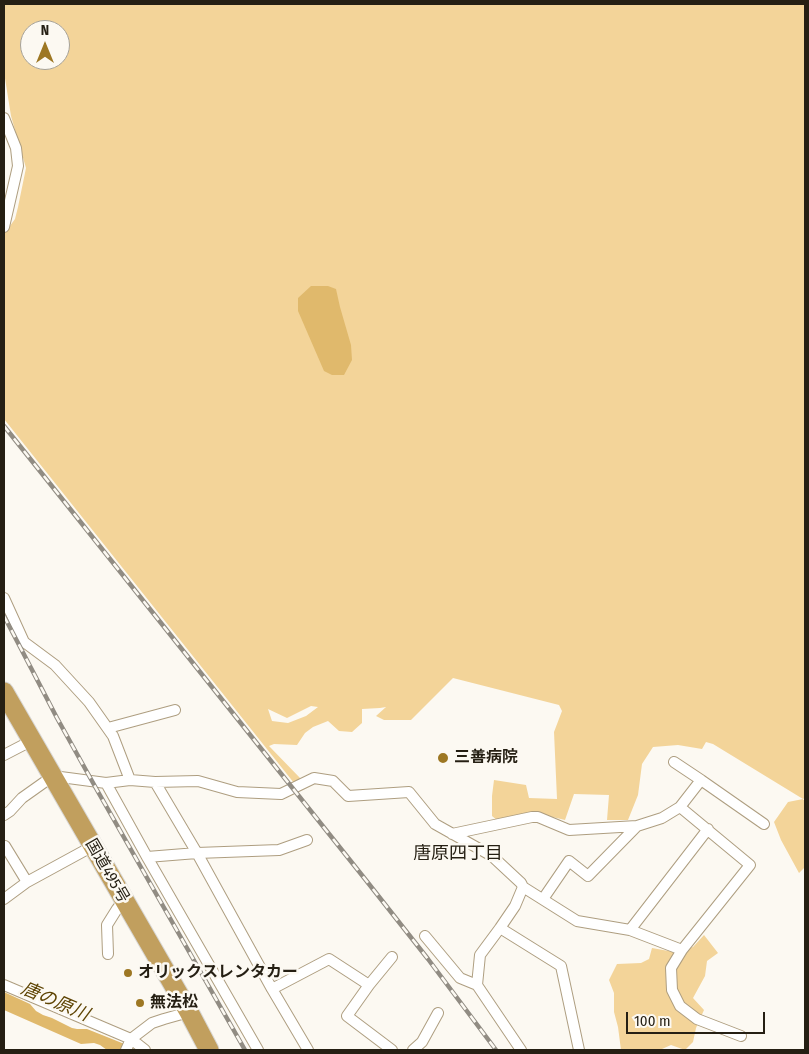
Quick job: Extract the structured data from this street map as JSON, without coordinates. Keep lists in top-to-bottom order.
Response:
{
  "streets": {
    "highway": ["国道495号"]
  },
  "districts": ["唐原四丁目"],
  "water": ["唐の原川"],
  "places": ["三善病院", "オリックスレンタカー", "無法松"],
  "scale_bar": "100 m",
  "north": "top"
}
